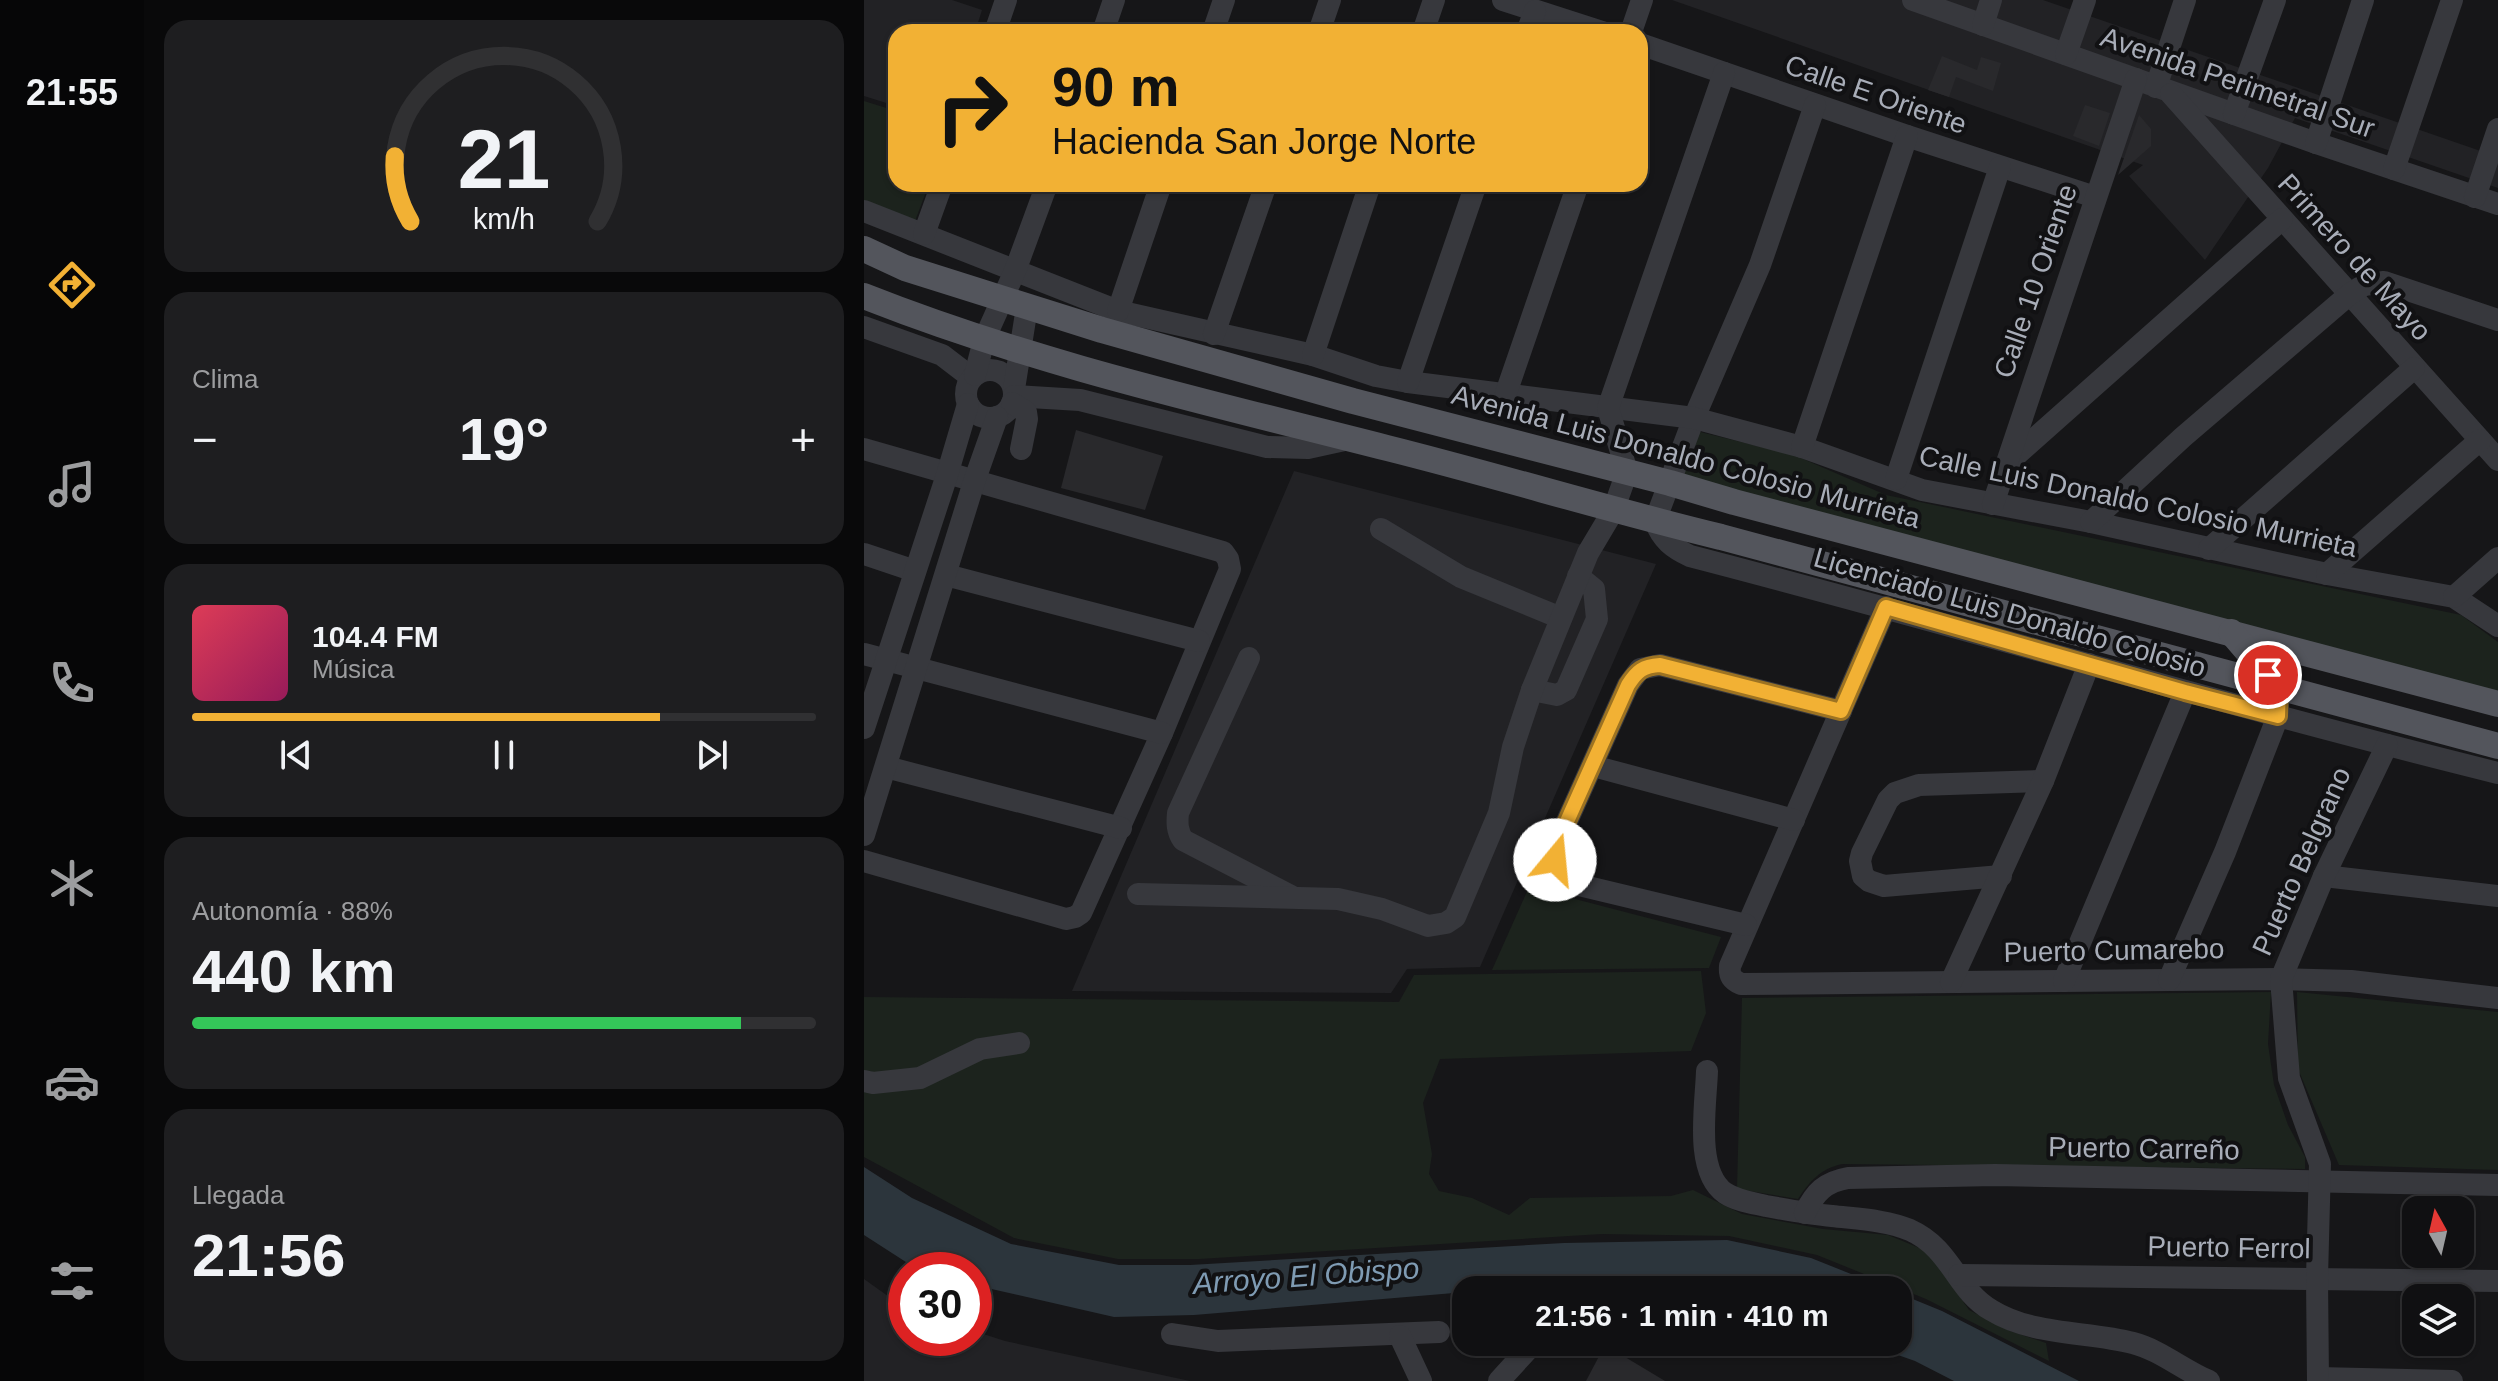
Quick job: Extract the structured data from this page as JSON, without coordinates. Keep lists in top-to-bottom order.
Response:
{
  "streets": {
    "main road": ["Avenida Luis Donaldo Colosio Murrieta"],
    "street": [
      "Avenida Perimetral Sur",
      "Calle E Oriente",
      "Primero de Mayo",
      "Calle 10 Oriente",
      "Calle Luis Donaldo Colosio Murrieta",
      "Licenciado Luis Donaldo Colosio",
      "Puerto Belgrano",
      "Puerto Cumarebo",
      "Puerto Carreño",
      "Puerto Ferrol"
    ]
  },
  "crossings": [
    ["Avenida Perimetral Sur", "Primero de Mayo"],
    ["Avenida Perimetral Sur", "Calle 10 Oriente"],
    ["Calle E Oriente", "Calle 10 Oriente"],
    ["Primero de Mayo", "Calle 10 Oriente"],
    ["Calle 10 Oriente", "Calle Luis Donaldo Colosio Murrieta"],
    ["Licenciado Luis Donaldo Colosio", "Puerto Belgrano"],
    ["Puerto Belgrano", "Puerto Cumarebo"],
    ["Puerto Belgrano", "Puerto Carreño"],
    ["Puerto Belgrano", "Puerto Ferrol"]
  ],
  "water": ["Arroyo El Obispo"],
  "north": "top",
  "page": {
    "tabs": "21:55",
    "turn": ["90 m", "Hacienda San Jorge Norte"],
    "tile": [
      "Clima",
      ["Autonomía · 88%", "440 km"],
      ["Llegada", "21:56"]
    ],
    "heat": ["−", "19°", "+"],
    "song": ["104.4 FM", "Música"],
    "limit": "30",
    "trip": "21:56 · 1 min · 410 m",
    "gauge": ["21", "km/h"]
  }
}
